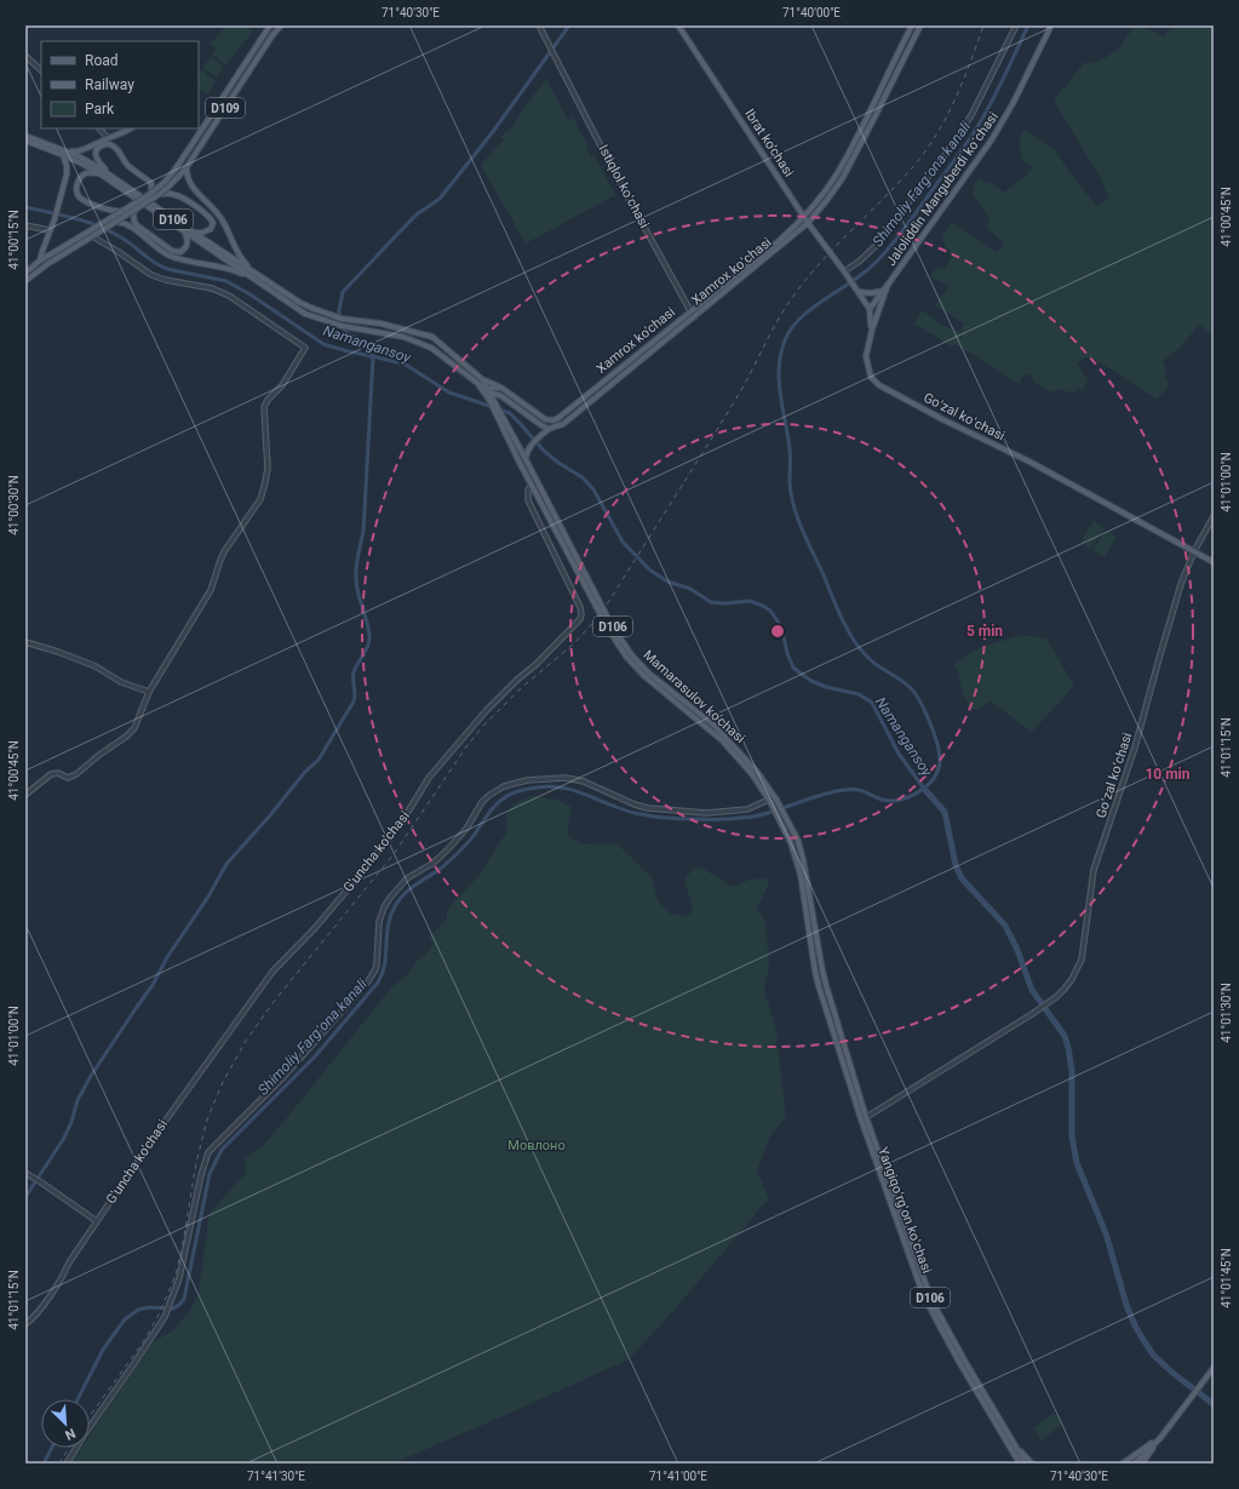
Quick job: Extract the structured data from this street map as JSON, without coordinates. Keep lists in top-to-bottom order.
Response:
{
  "streets": {
    "main road": [
      "D109",
      "Ibrat ko'chasi",
      "Jaloliddin Manguberdi koʻchasi",
      "D106",
      "Xamrox koʻchasi",
      "Xamrox ko'chasi",
      "Goʻzal koʻchasi",
      "Mamarasulov ko'chasi",
      "Yangiqoʻrgʻon koʻchasi"
    ],
    "street": ["Istiqlol koʻchasi", "G'uncha ko'chasi"]
  },
  "crossings": [
    ["Ibrat ko'chasi", "Jaloliddin Manguberdi koʻchasi"],
    ["Ibrat ko'chasi", "Xamrox koʻchasi"],
    ["Ibrat ko'chasi", "Xamrox ko'chasi"],
    ["Istiqlol koʻchasi", "Xamrox koʻchasi"],
    ["Istiqlol koʻchasi", "Xamrox ko'chasi"],
    ["D106", "Mamarasulov ko'chasi"],
    ["Xamrox koʻchasi", "Mamarasulov ko'chasi"],
    ["Goʻzal koʻchasi", "Mamarasulov ko'chasi"],
    ["Goʻzal koʻchasi", "Yangiqoʻrgʻon koʻchasi"],
    ["Mamarasulov ko'chasi", "G'uncha ko'chasi"],
    ["Mamarasulov ko'chasi", "Yangiqoʻrgʻon koʻchasi"]
  ],
  "water": ["Shimoliy Fargʻona kanali", "Namangansoy"],
  "parks": ["Мовлоно"],
  "legend": ["Road", "Railway", "Park"],
  "north": "bottom right",
  "coordinates": [
    "71°40'30\"E",
    "71°40'00\"E",
    "41°00'45\"N",
    "41°00'15\"N",
    "41°01'00\"N",
    "41°00'30\"N",
    "41°01'15\"N",
    "41°01'30\"N",
    "41°01'45\"N",
    "71°41'30\"E",
    "71°41'00\"E"
  ],
  "rings": ["5 min", "10 min"]
}
